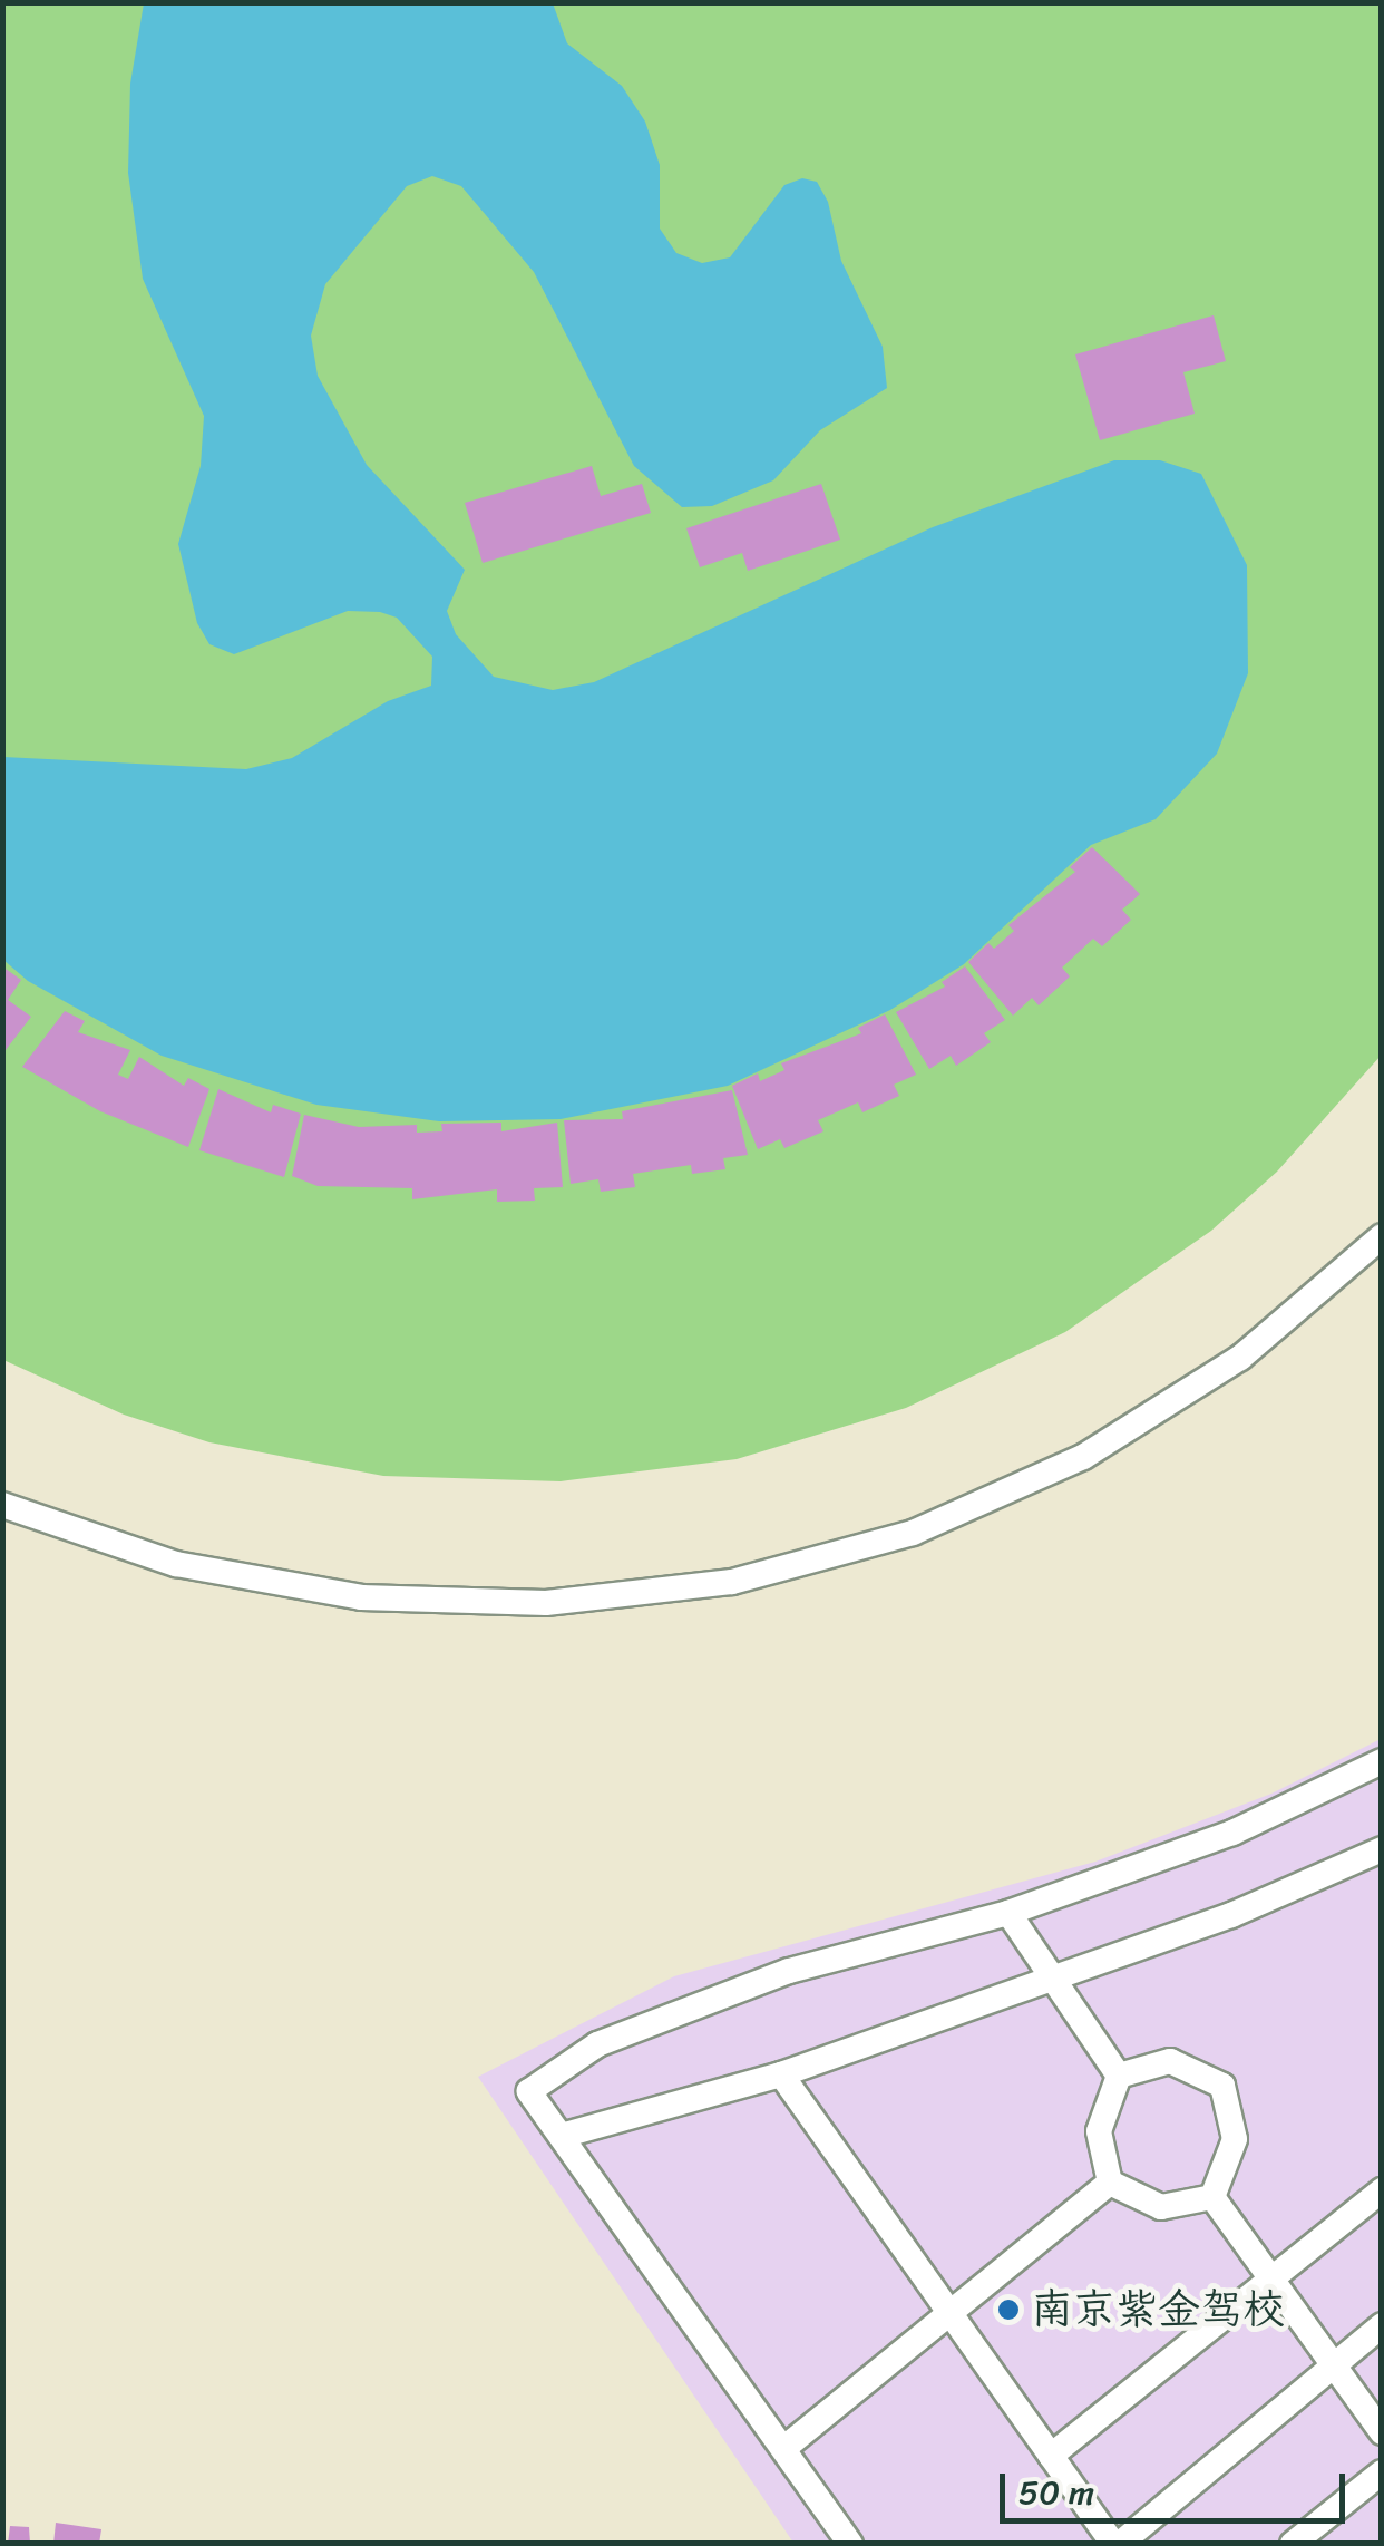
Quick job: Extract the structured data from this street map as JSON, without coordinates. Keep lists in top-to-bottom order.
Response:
{
  "places": ["南京紫金驾校"],
  "scale_bar": "50 m"
}
